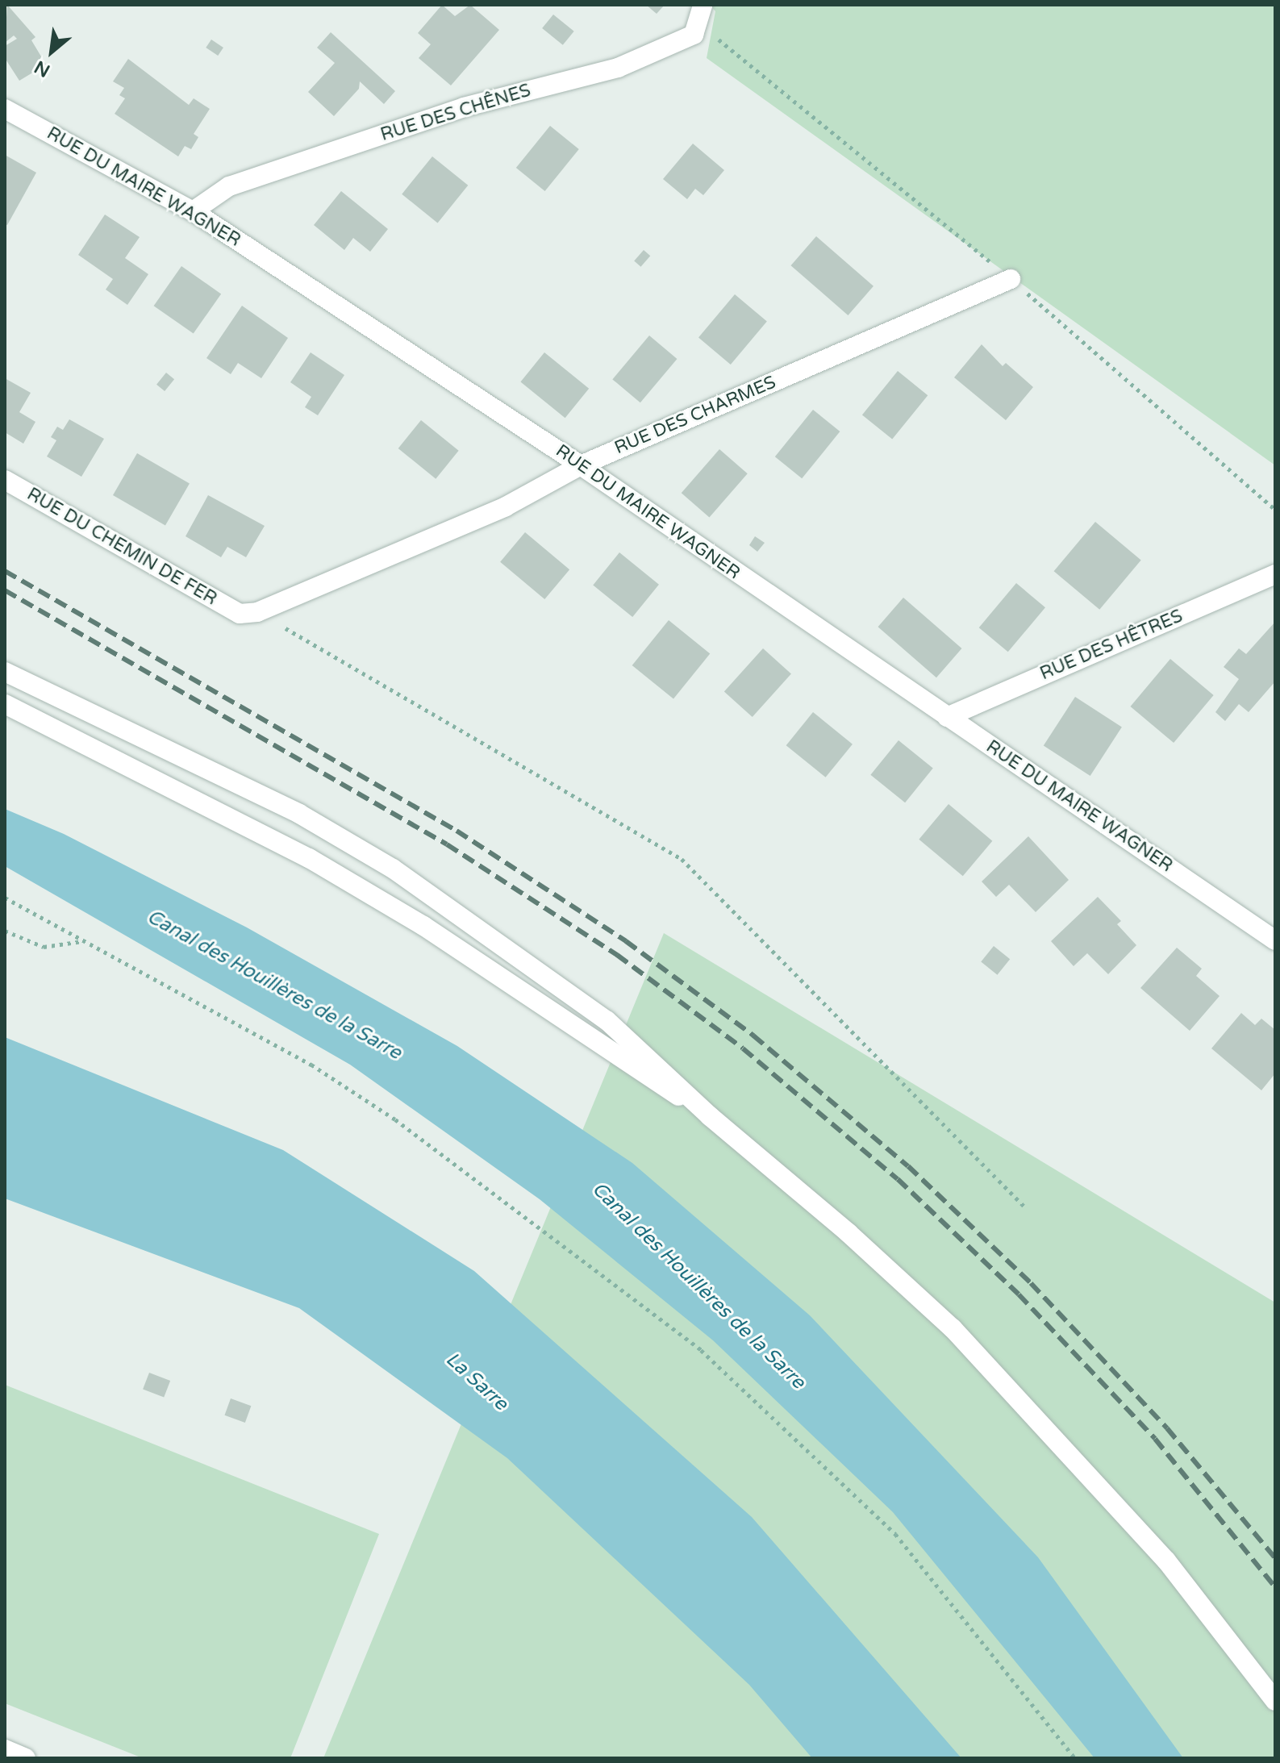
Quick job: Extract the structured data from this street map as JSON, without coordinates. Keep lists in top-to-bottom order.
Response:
{
  "streets": {
    "street": [
      "RUE DES CHÊNES",
      "RUE DU MAIRE WAGNER",
      "RUE DES CHARMES",
      "RUE DU CHEMIN DE FER",
      "RUE DES HÊTRES"
    ]
  },
  "crossings": [
    ["RUE DES CHÊNES", "RUE DU MAIRE WAGNER"],
    ["RUE DU MAIRE WAGNER", "RUE DES CHARMES"],
    ["RUE DU MAIRE WAGNER", "RUE DES HÊTRES"],
    ["RUE DES CHARMES", "RUE DU CHEMIN DE FER"]
  ],
  "water": ["Canal des Houillères de la Sarre", "La Sarre"],
  "north": "bottom left"
}
